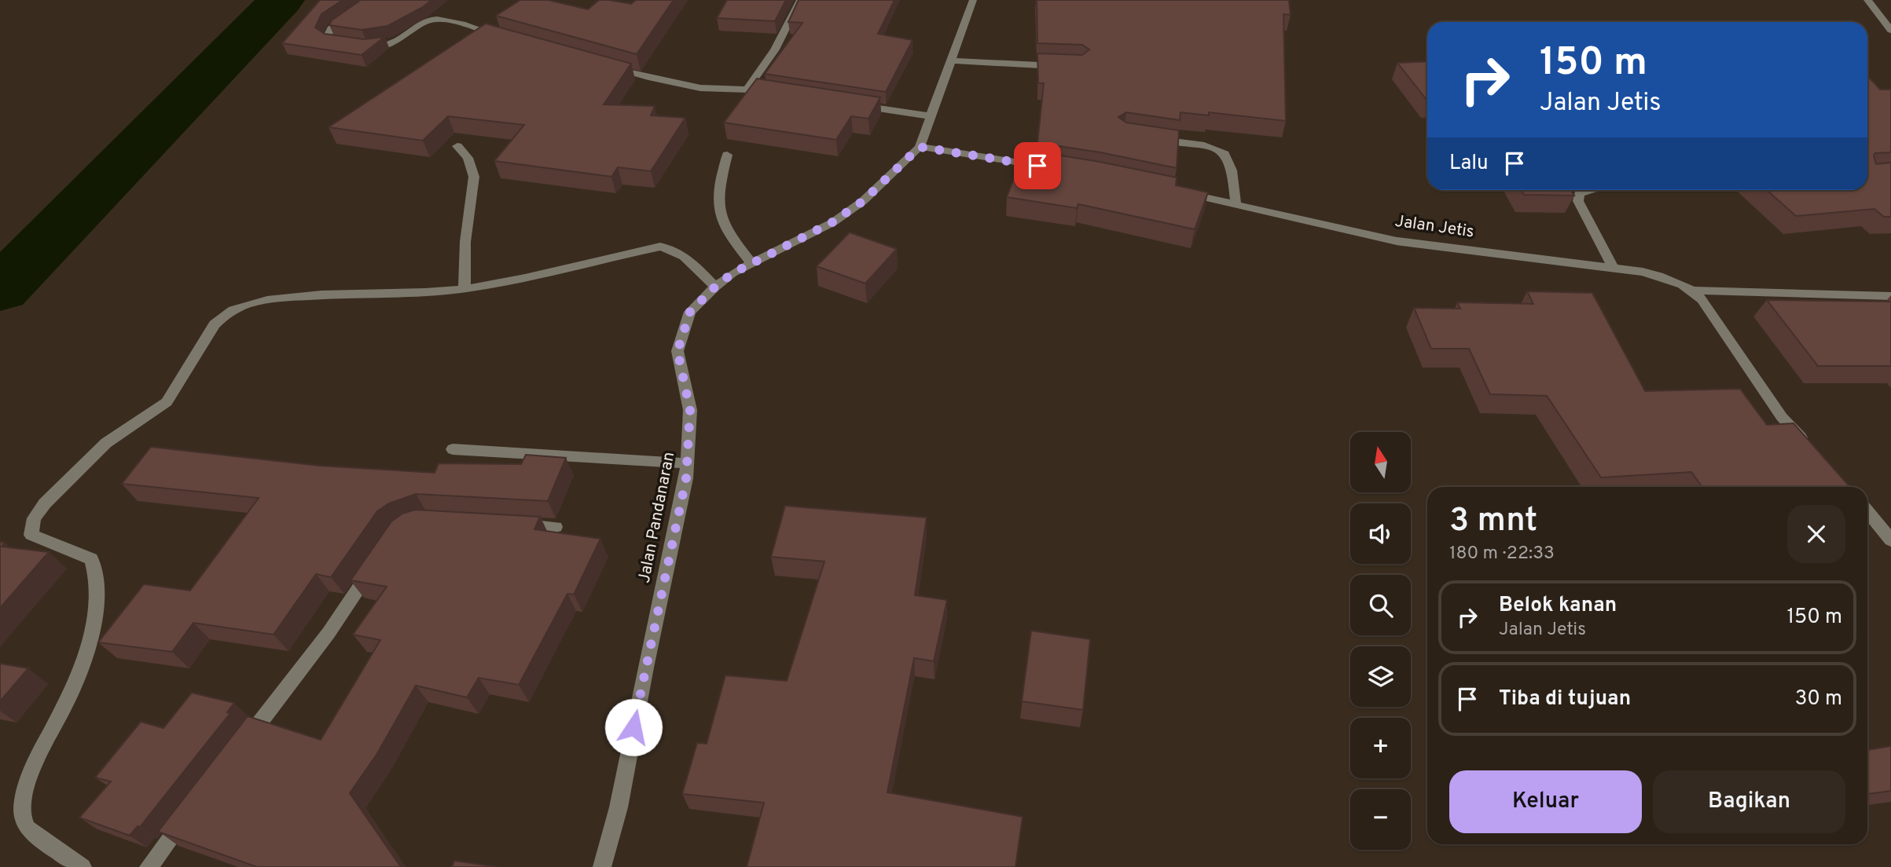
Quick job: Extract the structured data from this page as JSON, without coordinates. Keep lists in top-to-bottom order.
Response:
{
  "streets": {
    "street": ["Jalan Jetis", "Jalan Pandanaran"]
  },
  "north": "top",
  "page": {
    "turn": ["150 m", "Jalan Jetis"],
    "then": "Lalu",
    "map_buttons": ["+", "−"],
    "heading": ["3 mnt", "180 m · 22:33"],
    "list": [
      {
        "name": "Belok kanan",
        "note": "Jalan Jetis",
        "value": "150 m"
      },
      {
        "name": "Tiba di tujuan",
        "value": "30 m"
      }
    ],
    "buttons": ["Keluar", "Bagikan"]
  }
}
